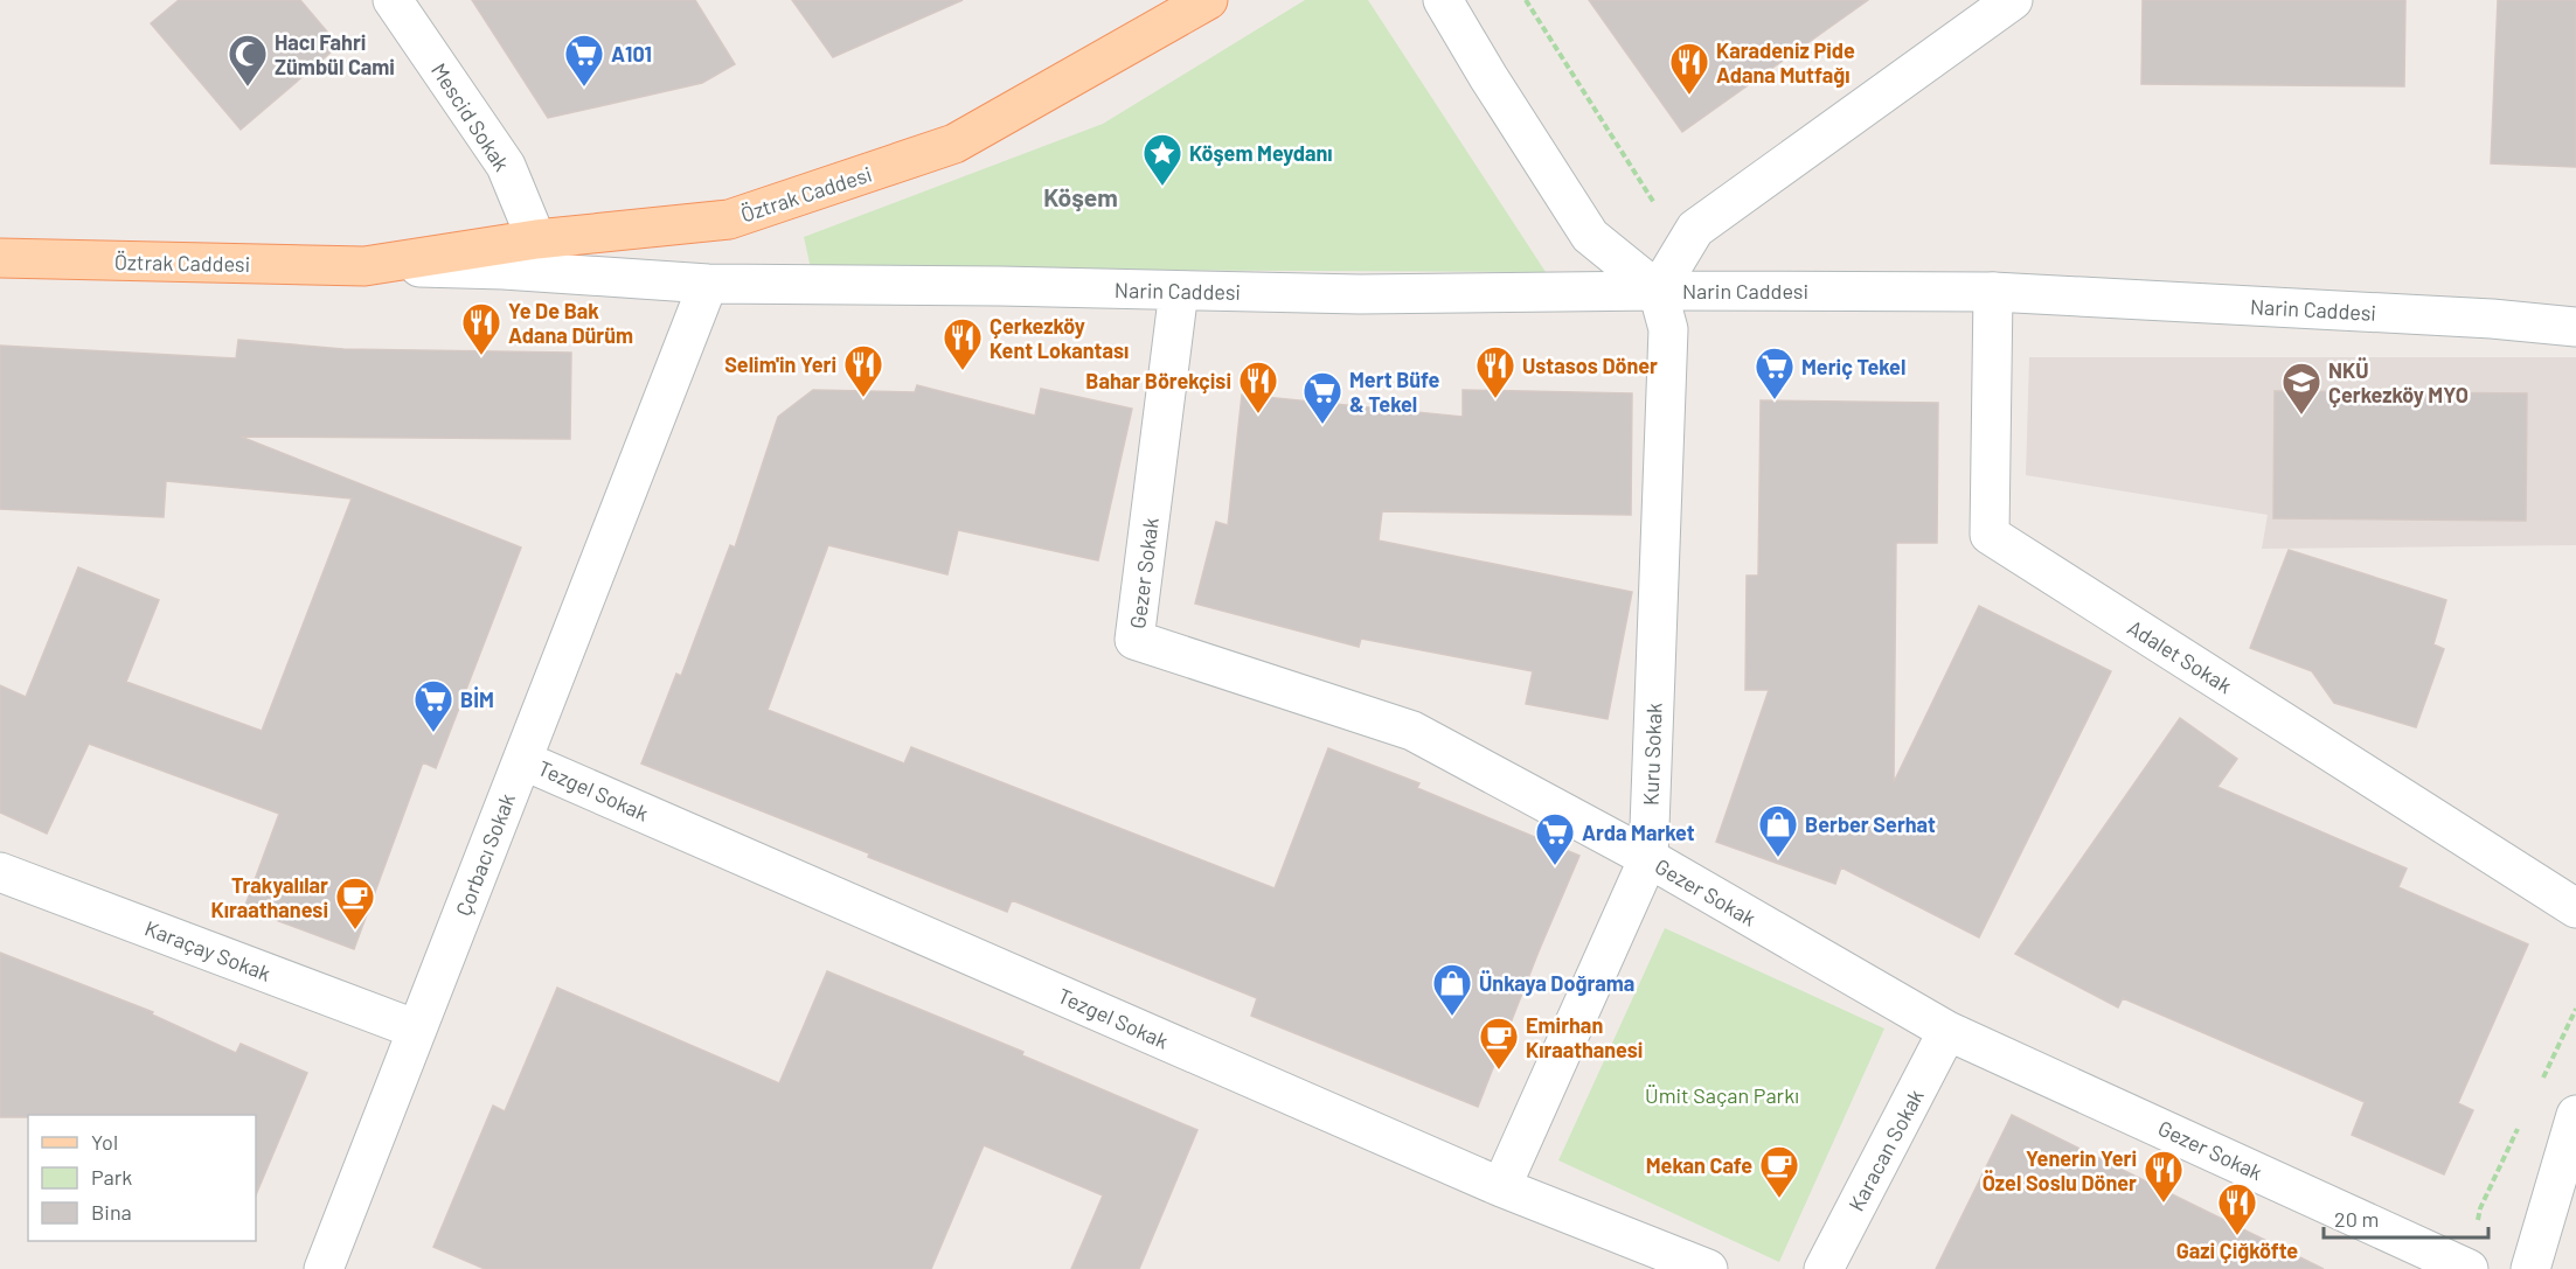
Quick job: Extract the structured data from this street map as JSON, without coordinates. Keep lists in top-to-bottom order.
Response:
{
  "streets": {
    "main road": ["Öztrak Caddesi"],
    "street": [
      "Mescid Sokak",
      "Narin Caddesi",
      "Gezer Sokak",
      "Adalet Sokak",
      "Kuru Sokak",
      "Tezgel Sokak",
      "Çorbacı Sokak",
      "Karaçay Sokak",
      "Karacan Sokak"
    ]
  },
  "crossings": [
    ["Mescid Sokak", "Öztrak Caddesi"],
    ["Öztrak Caddesi", "Narin Caddesi"],
    ["Öztrak Caddesi", "Çorbacı Sokak"],
    ["Narin Caddesi", "Gezer Sokak"],
    ["Narin Caddesi", "Adalet Sokak"],
    ["Narin Caddesi", "Kuru Sokak"],
    ["Gezer Sokak", "Kuru Sokak"],
    ["Gezer Sokak", "Karacan Sokak"],
    ["Kuru Sokak", "Tezgel Sokak"],
    ["Tezgel Sokak", "Çorbacı Sokak"],
    ["Çorbacı Sokak", "Karaçay Sokak"]
  ],
  "districts": ["Köşem"],
  "parks": ["Ümit Saçan Parkı"],
  "places": {
    "mosque": ["Hacı Fahri Zümbül Cami"],
    "supermarket": [
      "A101",
      "Meriç Tekel",
      "Mert Büfe & Tekel",
      "BİM",
      "Arda Market"
    ],
    "restaurant": [
      "Karadeniz Pide Adana Mutfağı",
      "Ye De Bak Adana Dürüm",
      "Çerkezköy Kent Lokantası",
      "Selim'in Yeri",
      "Ustasos Döner",
      "Bahar Börekçisi",
      "Yenerin Yeri Özel Soslu Döner",
      "Gazi Çiğköfte"
    ],
    "place": ["Köşem Meydanı"],
    "school or university": ["NKÜ Çerkezköy MYO"],
    "shop": ["Berber Serhat", "Ünkaya Doğrama"],
    "cafe": ["Trakyalılar Kıraathanesi", "Emirhan Kıraathanesi", "Mekan Cafe"]
  },
  "legend": ["Yol", "Park", "Bina"],
  "scale_bar": "20 m"
}
